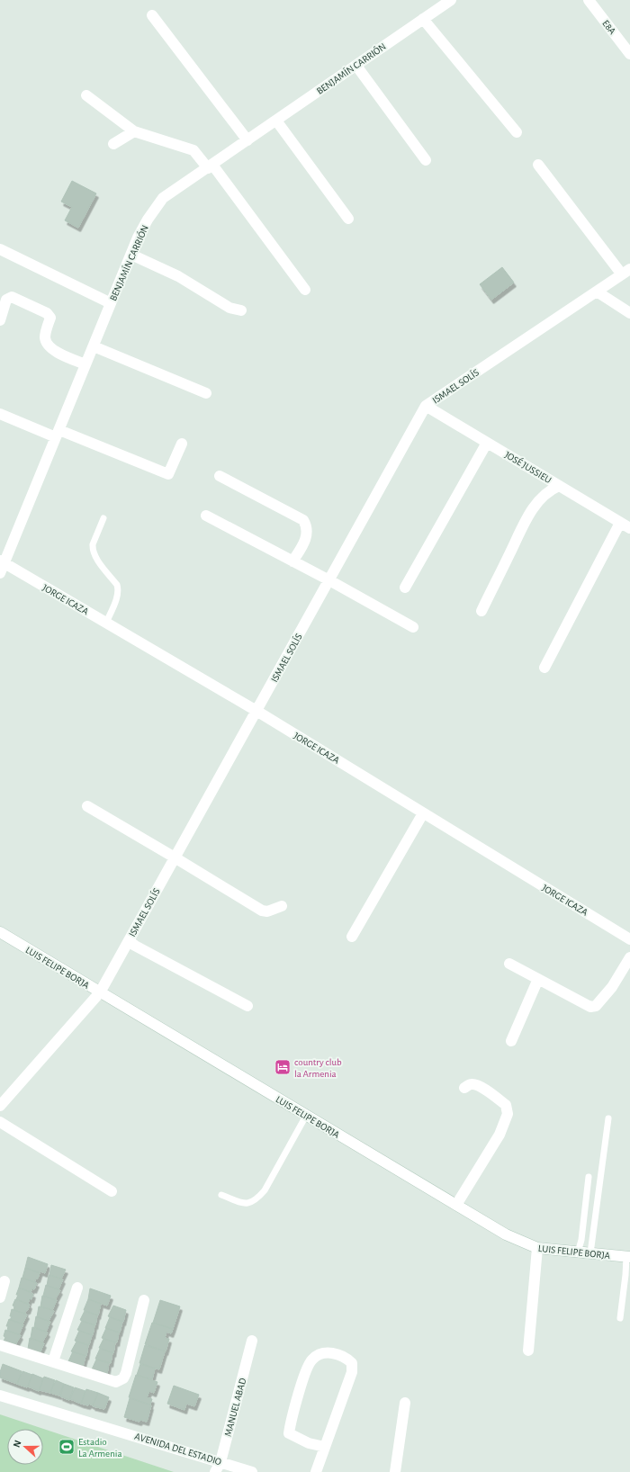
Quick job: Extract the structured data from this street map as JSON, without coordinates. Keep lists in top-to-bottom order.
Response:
{
  "streets": {
    "street": [
      "E8A",
      "BENJAMÍN CARRIÓN",
      "ISMAEL SOLÍS",
      "JOSÉ JUSSIEU",
      "JORGE ICAZA",
      "LUIS FELIPE BORJA",
      "MANUEL ABAD",
      "AVENIDA DEL ESTADIO"
    ]
  },
  "crossings": [
    ["BENJAMÍN CARRIÓN", "JORGE ICAZA"],
    ["ISMAEL SOLÍS", "JOSÉ JUSSIEU"],
    ["ISMAEL SOLÍS", "JORGE ICAZA"],
    ["ISMAEL SOLÍS", "LUIS FELIPE BORJA"],
    ["MANUEL ABAD", "AVENIDA DEL ESTADIO"]
  ],
  "places": {
    "hotel": ["country club la Armenia"],
    "sports": ["Estadio La Armenia"]
  },
  "north": "left"
}
